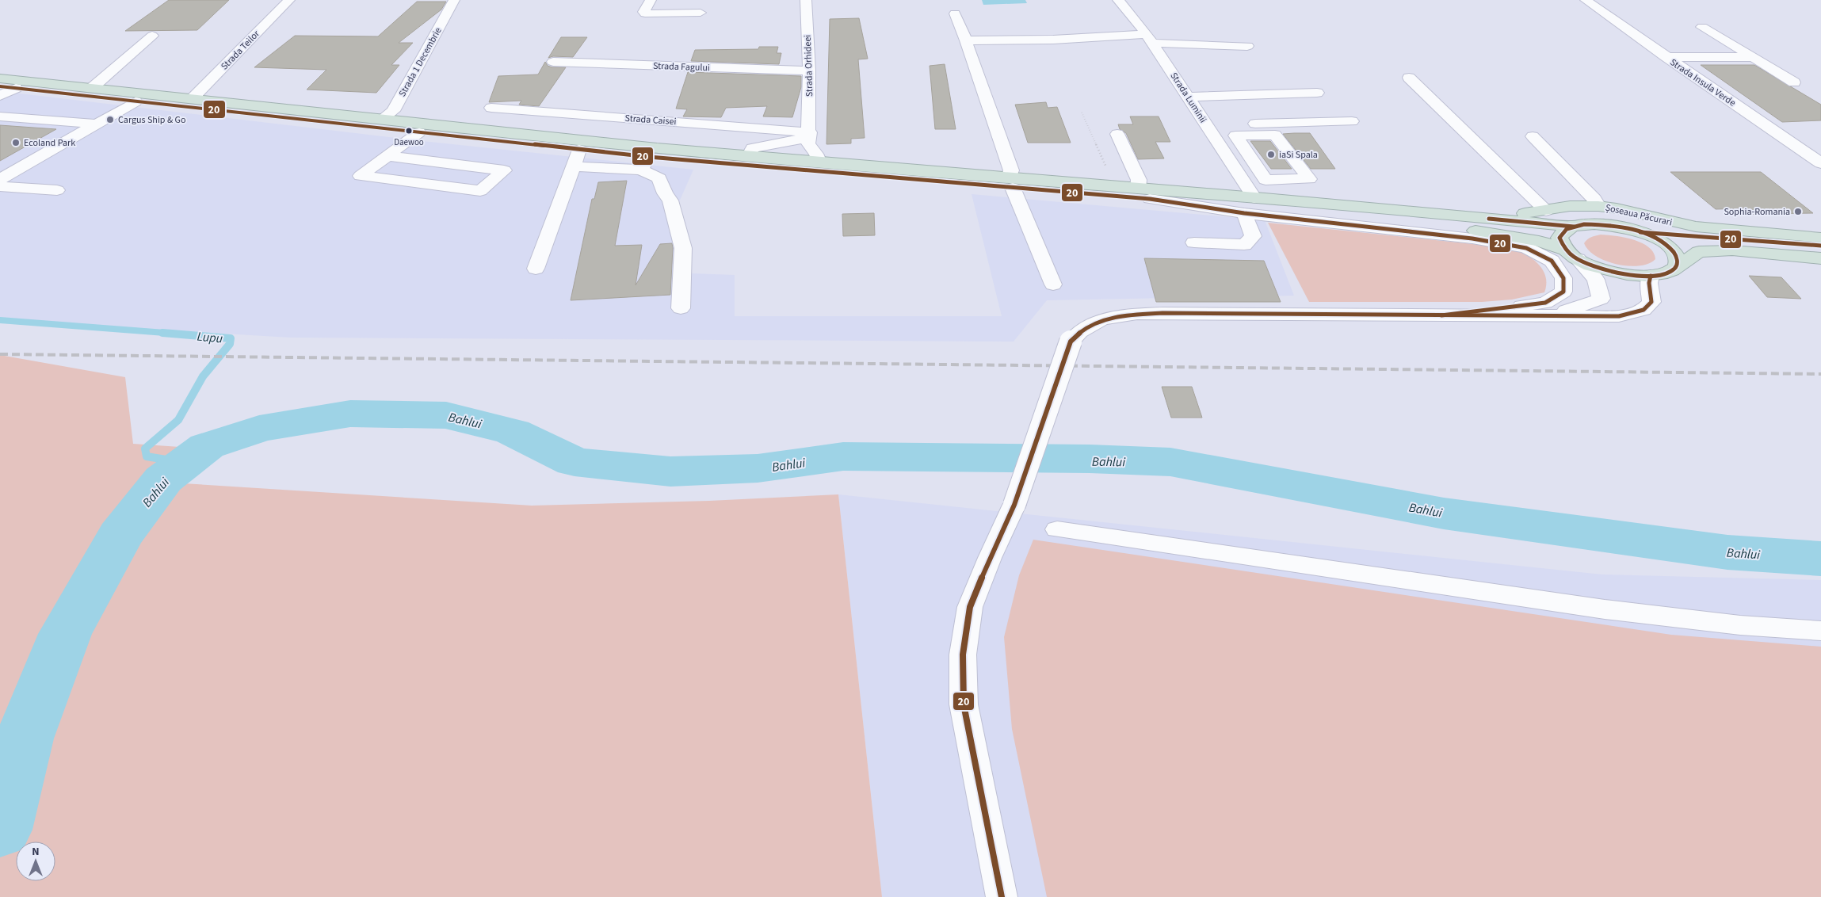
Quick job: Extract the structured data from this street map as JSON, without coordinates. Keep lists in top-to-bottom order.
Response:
{
  "streets": {
    "highway": ["Șoseaua Păcurari"],
    "street": [
      "Strada Teilor",
      "Strada 1 Decembrie",
      "Strada Orhideei",
      "Strada Fagului",
      "Strada Insula Verde",
      "Strada Luminii",
      "Strada Caisei"
    ]
  },
  "crossings": [
    ["Strada Orhideei", "Strada Fagului"],
    ["Strada Orhideei", "Strada Caisei"]
  ],
  "water": ["Lupu", "Bahlui"],
  "places": [
    "Cargus Ship & Go",
    "Daewoo",
    "Ecoland Park",
    "iaSi Spala",
    "Sophia-Romania"
  ],
  "lines": ["transit line 20"],
  "north": "top"
}
